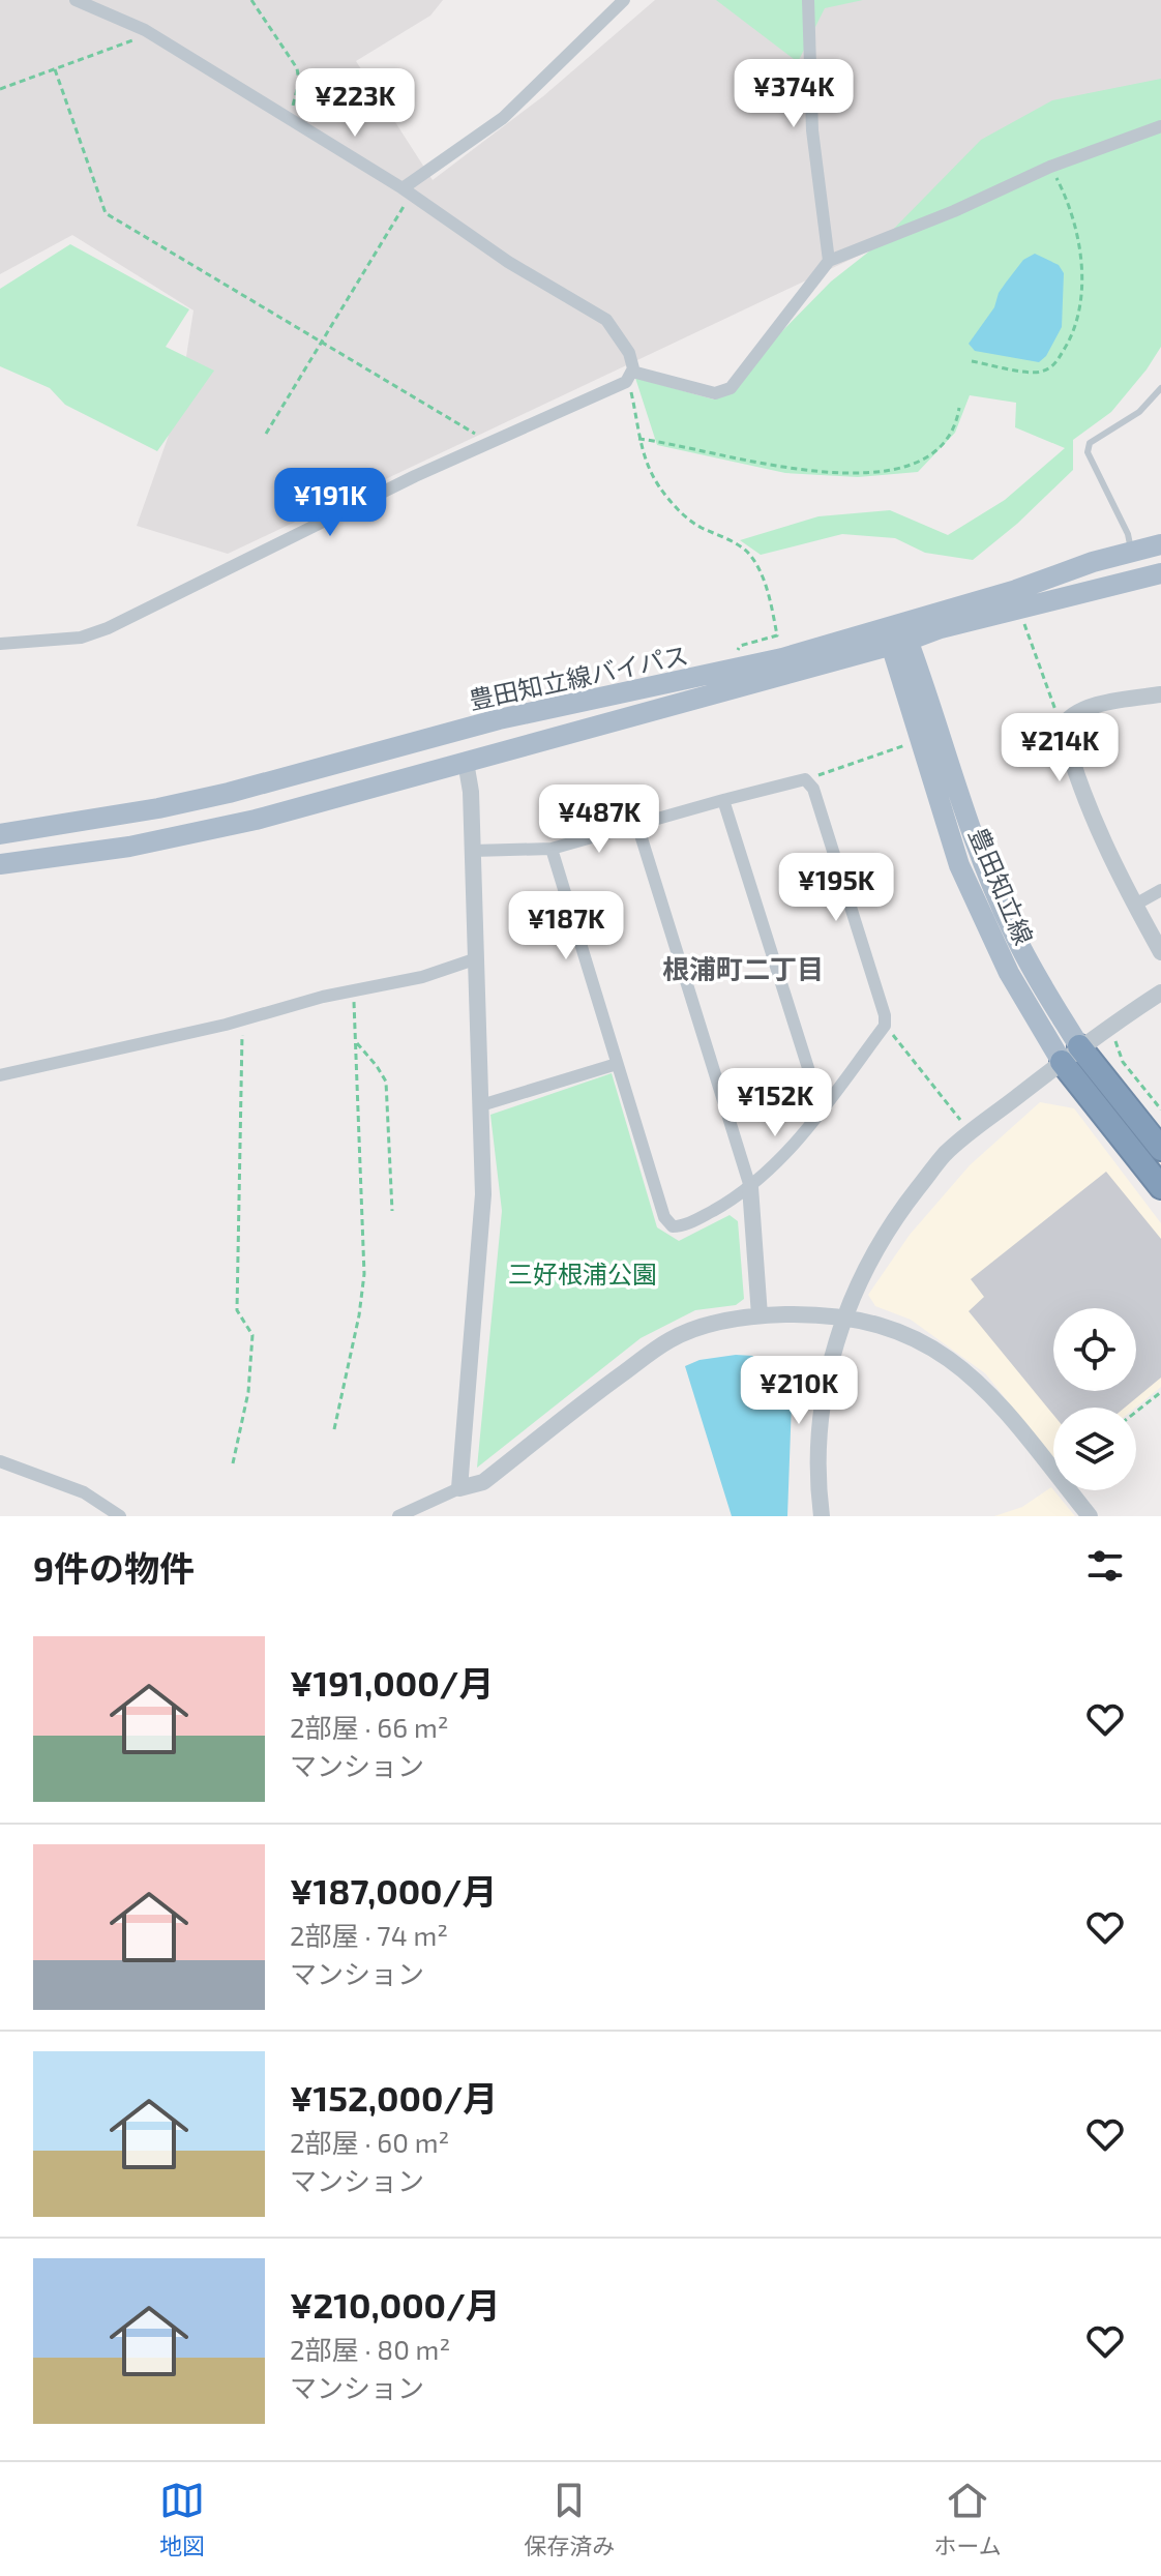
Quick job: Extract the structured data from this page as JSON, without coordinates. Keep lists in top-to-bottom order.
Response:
{
  "streets": {
    "main road": ["豊田知立線バイパス", "豊田知立線"]
  },
  "crossings": [
    ["豊田知立線バイパス", "豊田知立線"]
  ],
  "districts": ["根浦町二丁目"],
  "parks": ["三好根浦公園"],
  "page": {
    "price": [
      "¥374K",
      "¥223K",
      "¥191K",
      "¥214K",
      "¥487K",
      "¥195K",
      "¥187K",
      "¥152K",
      "¥210K"
    ],
    "heading": "9件の物件",
    "list": [
      {
        "name": "¥191,000/月",
        "note": "2部屋 · 66 m² · マンション"
      },
      {
        "name": "¥187,000/月",
        "note": "2部屋 · 74 m² · マンション"
      },
      {
        "name": "¥152,000/月",
        "note": "2部屋 · 60 m² · マンション"
      },
      {
        "name": "¥210,000/月",
        "note": "2部屋 · 80 m² · マンション"
      }
    ],
    "tabs": ["地図", "保存済み", "ホーム"]
  }
}
